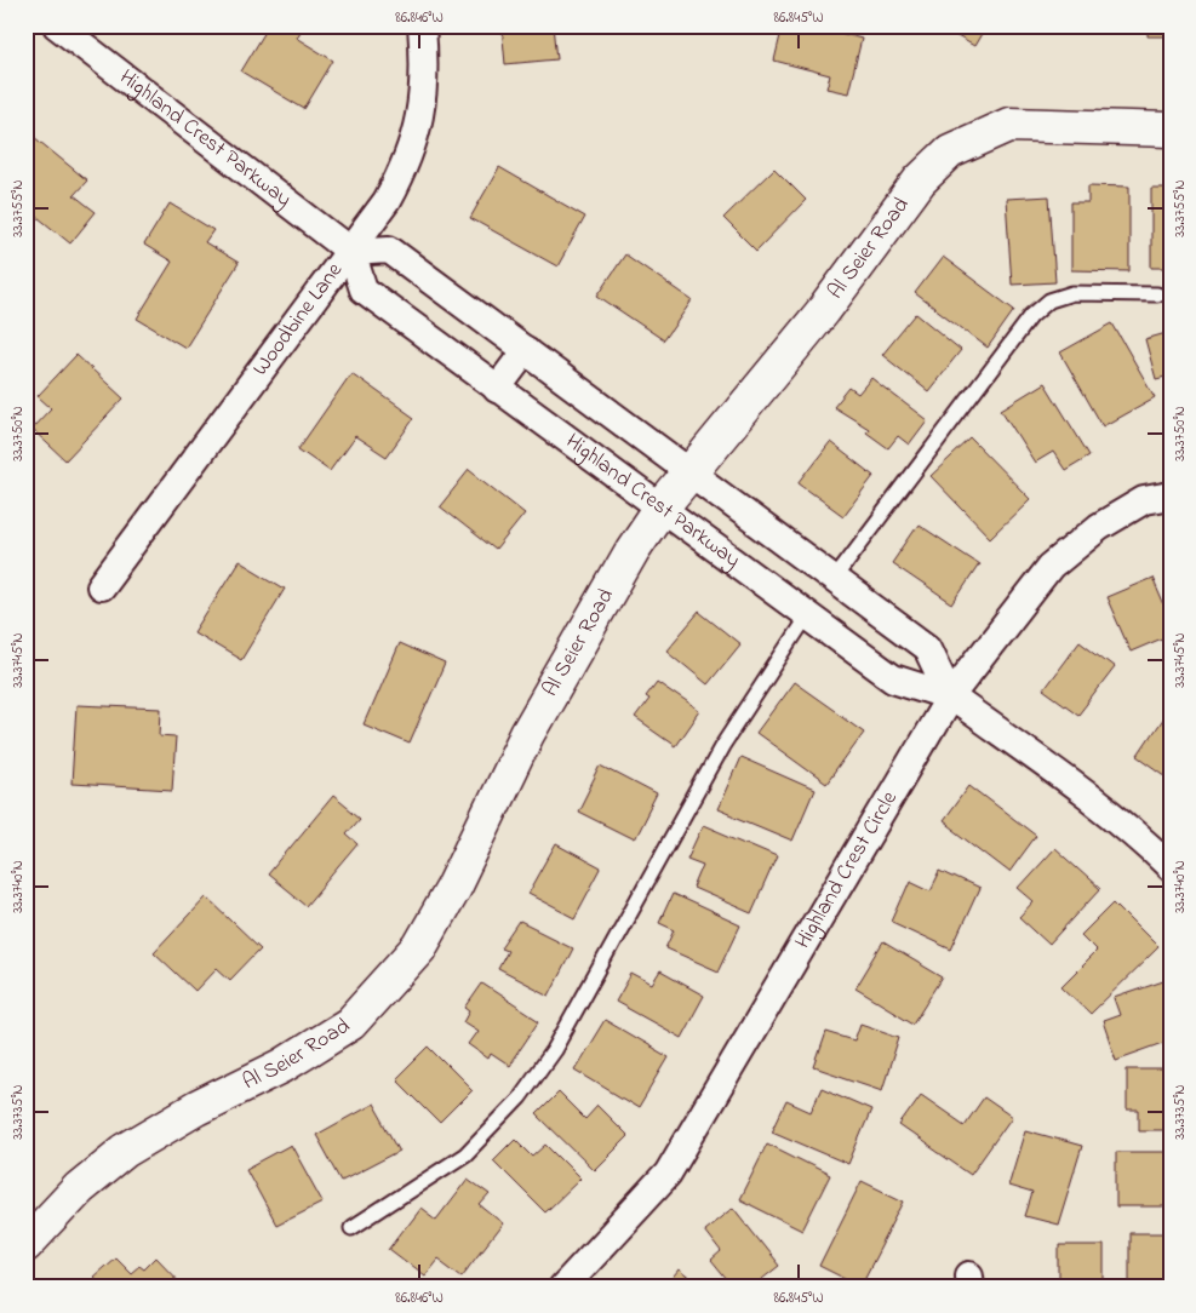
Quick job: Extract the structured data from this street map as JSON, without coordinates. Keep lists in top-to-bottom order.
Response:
{
  "streets": {
    "street": [
      "Highland Crest Parkway",
      "Al Seier Road",
      "Woodbine Lane",
      "Highland Crest Circle"
    ]
  },
  "crossings": [
    ["Highland Crest Parkway", "Al Seier Road"],
    ["Highland Crest Parkway", "Woodbine Lane"],
    ["Highland Crest Parkway", "Highland Crest Circle"]
  ],
  "coordinates": [
    "86.846°W",
    "86.845°W",
    "33.3755°N",
    "33.3750°N",
    "33.3745°N",
    "33.3740°N",
    "33.3735°N"
  ]
}
